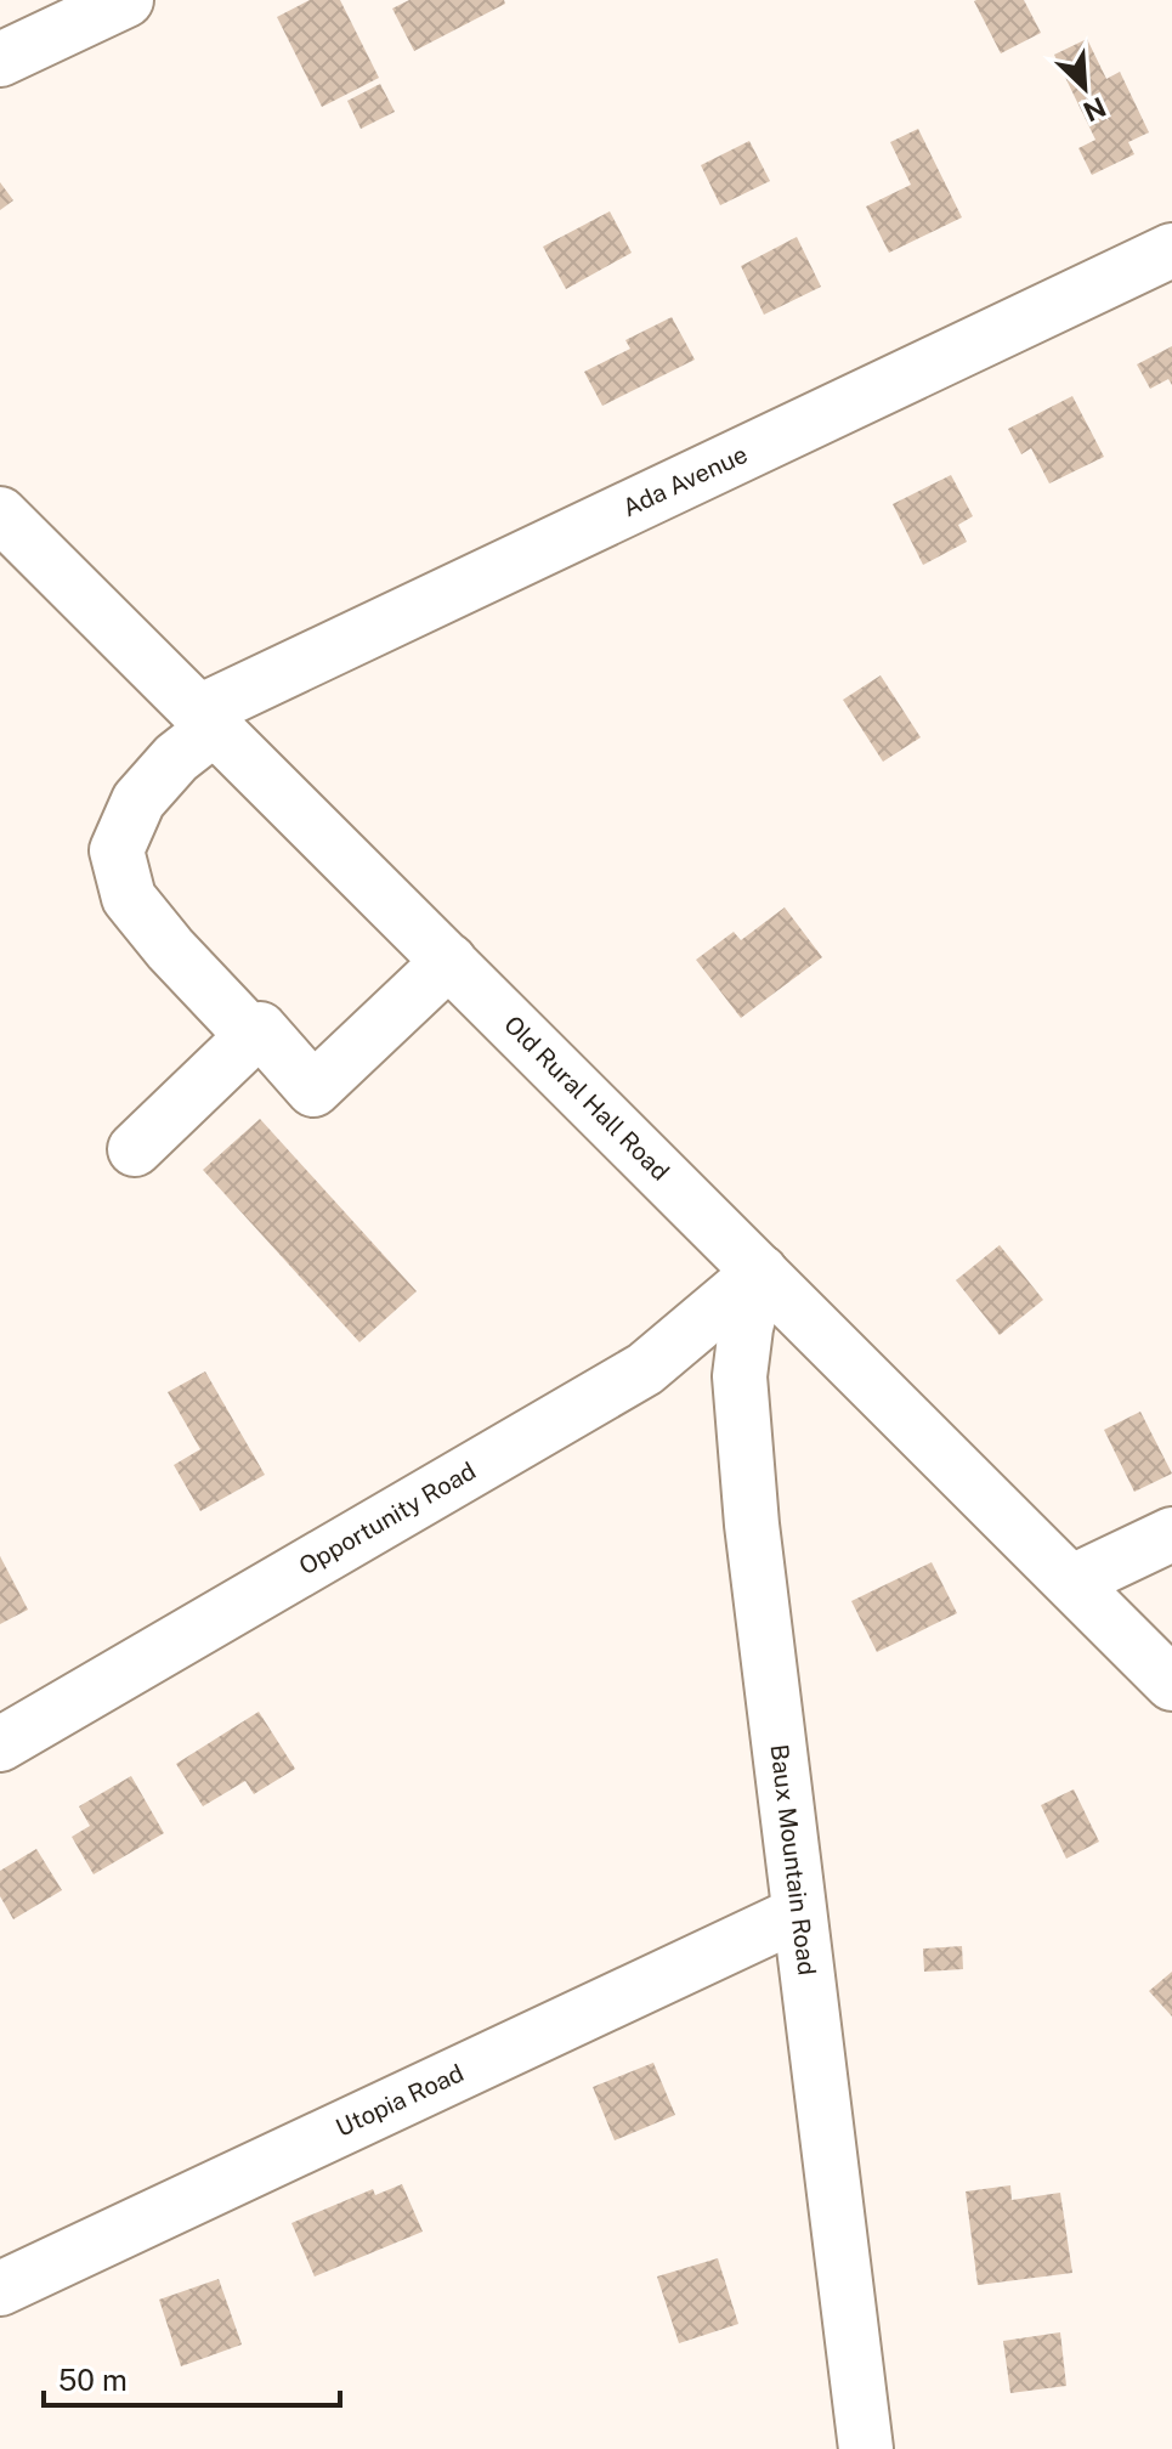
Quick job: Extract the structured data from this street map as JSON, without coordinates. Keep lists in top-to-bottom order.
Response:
{
  "streets": {
    "street": [
      "Ada Avenue",
      "Old Rural Hall Road",
      "Opportunity Road",
      "Baux Mountain Road",
      "Utopia Road"
    ]
  },
  "crossings": [
    ["Ada Avenue", "Old Rural Hall Road"],
    ["Old Rural Hall Road", "Opportunity Road"],
    ["Old Rural Hall Road", "Baux Mountain Road"],
    ["Opportunity Road", "Baux Mountain Road"],
    ["Baux Mountain Road", "Utopia Road"]
  ],
  "scale_bar": "50 m",
  "north": "bottom right"
}
